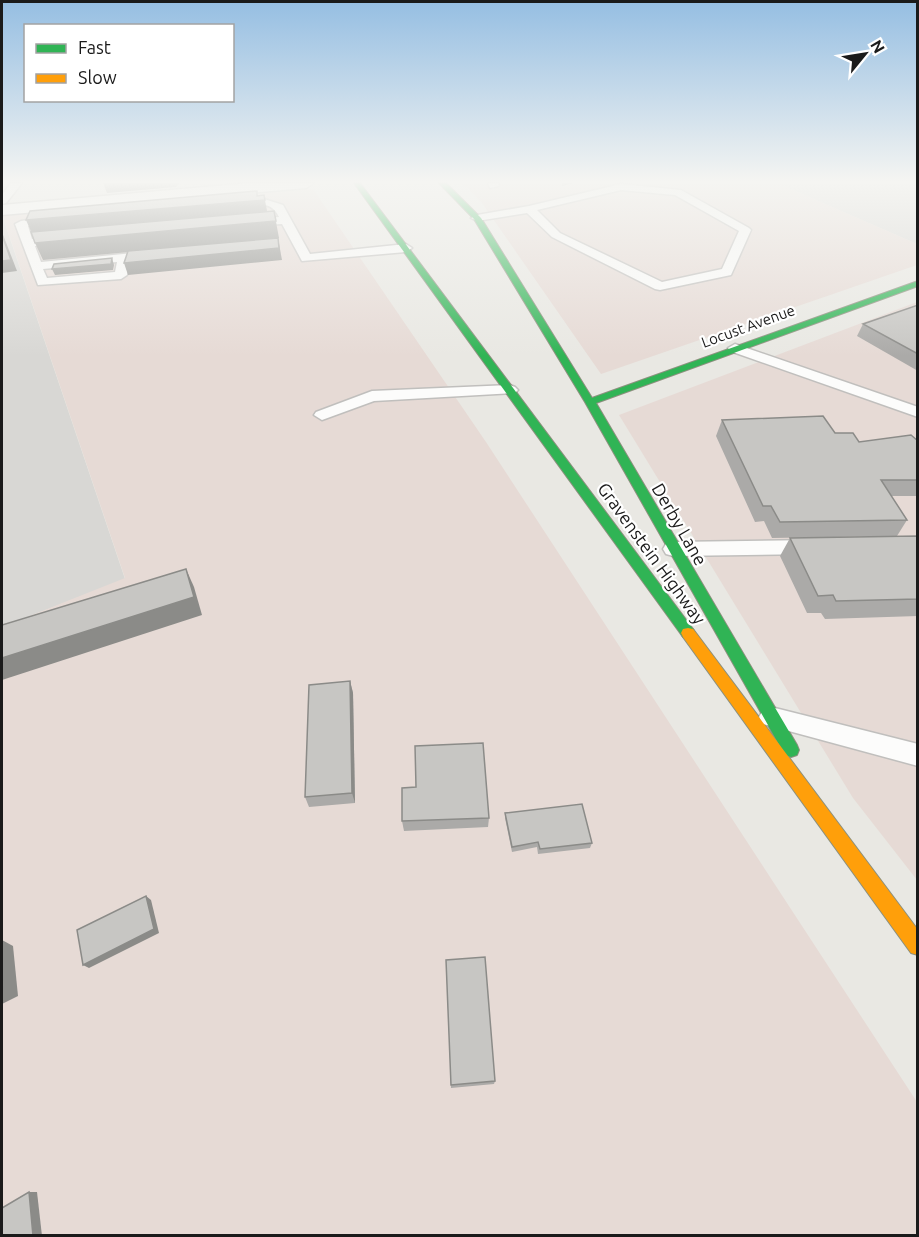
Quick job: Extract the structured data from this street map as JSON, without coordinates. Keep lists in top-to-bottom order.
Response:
{
  "streets": {
    "street": ["Locust Avenue", "Derby Lane", "Gravenstein Highway"]
  },
  "crossings": [
    ["Locust Avenue", "Derby Lane"],
    ["Derby Lane", "Gravenstein Highway"]
  ],
  "legend": ["Fast", "Slow"],
  "north": "top right"
}
